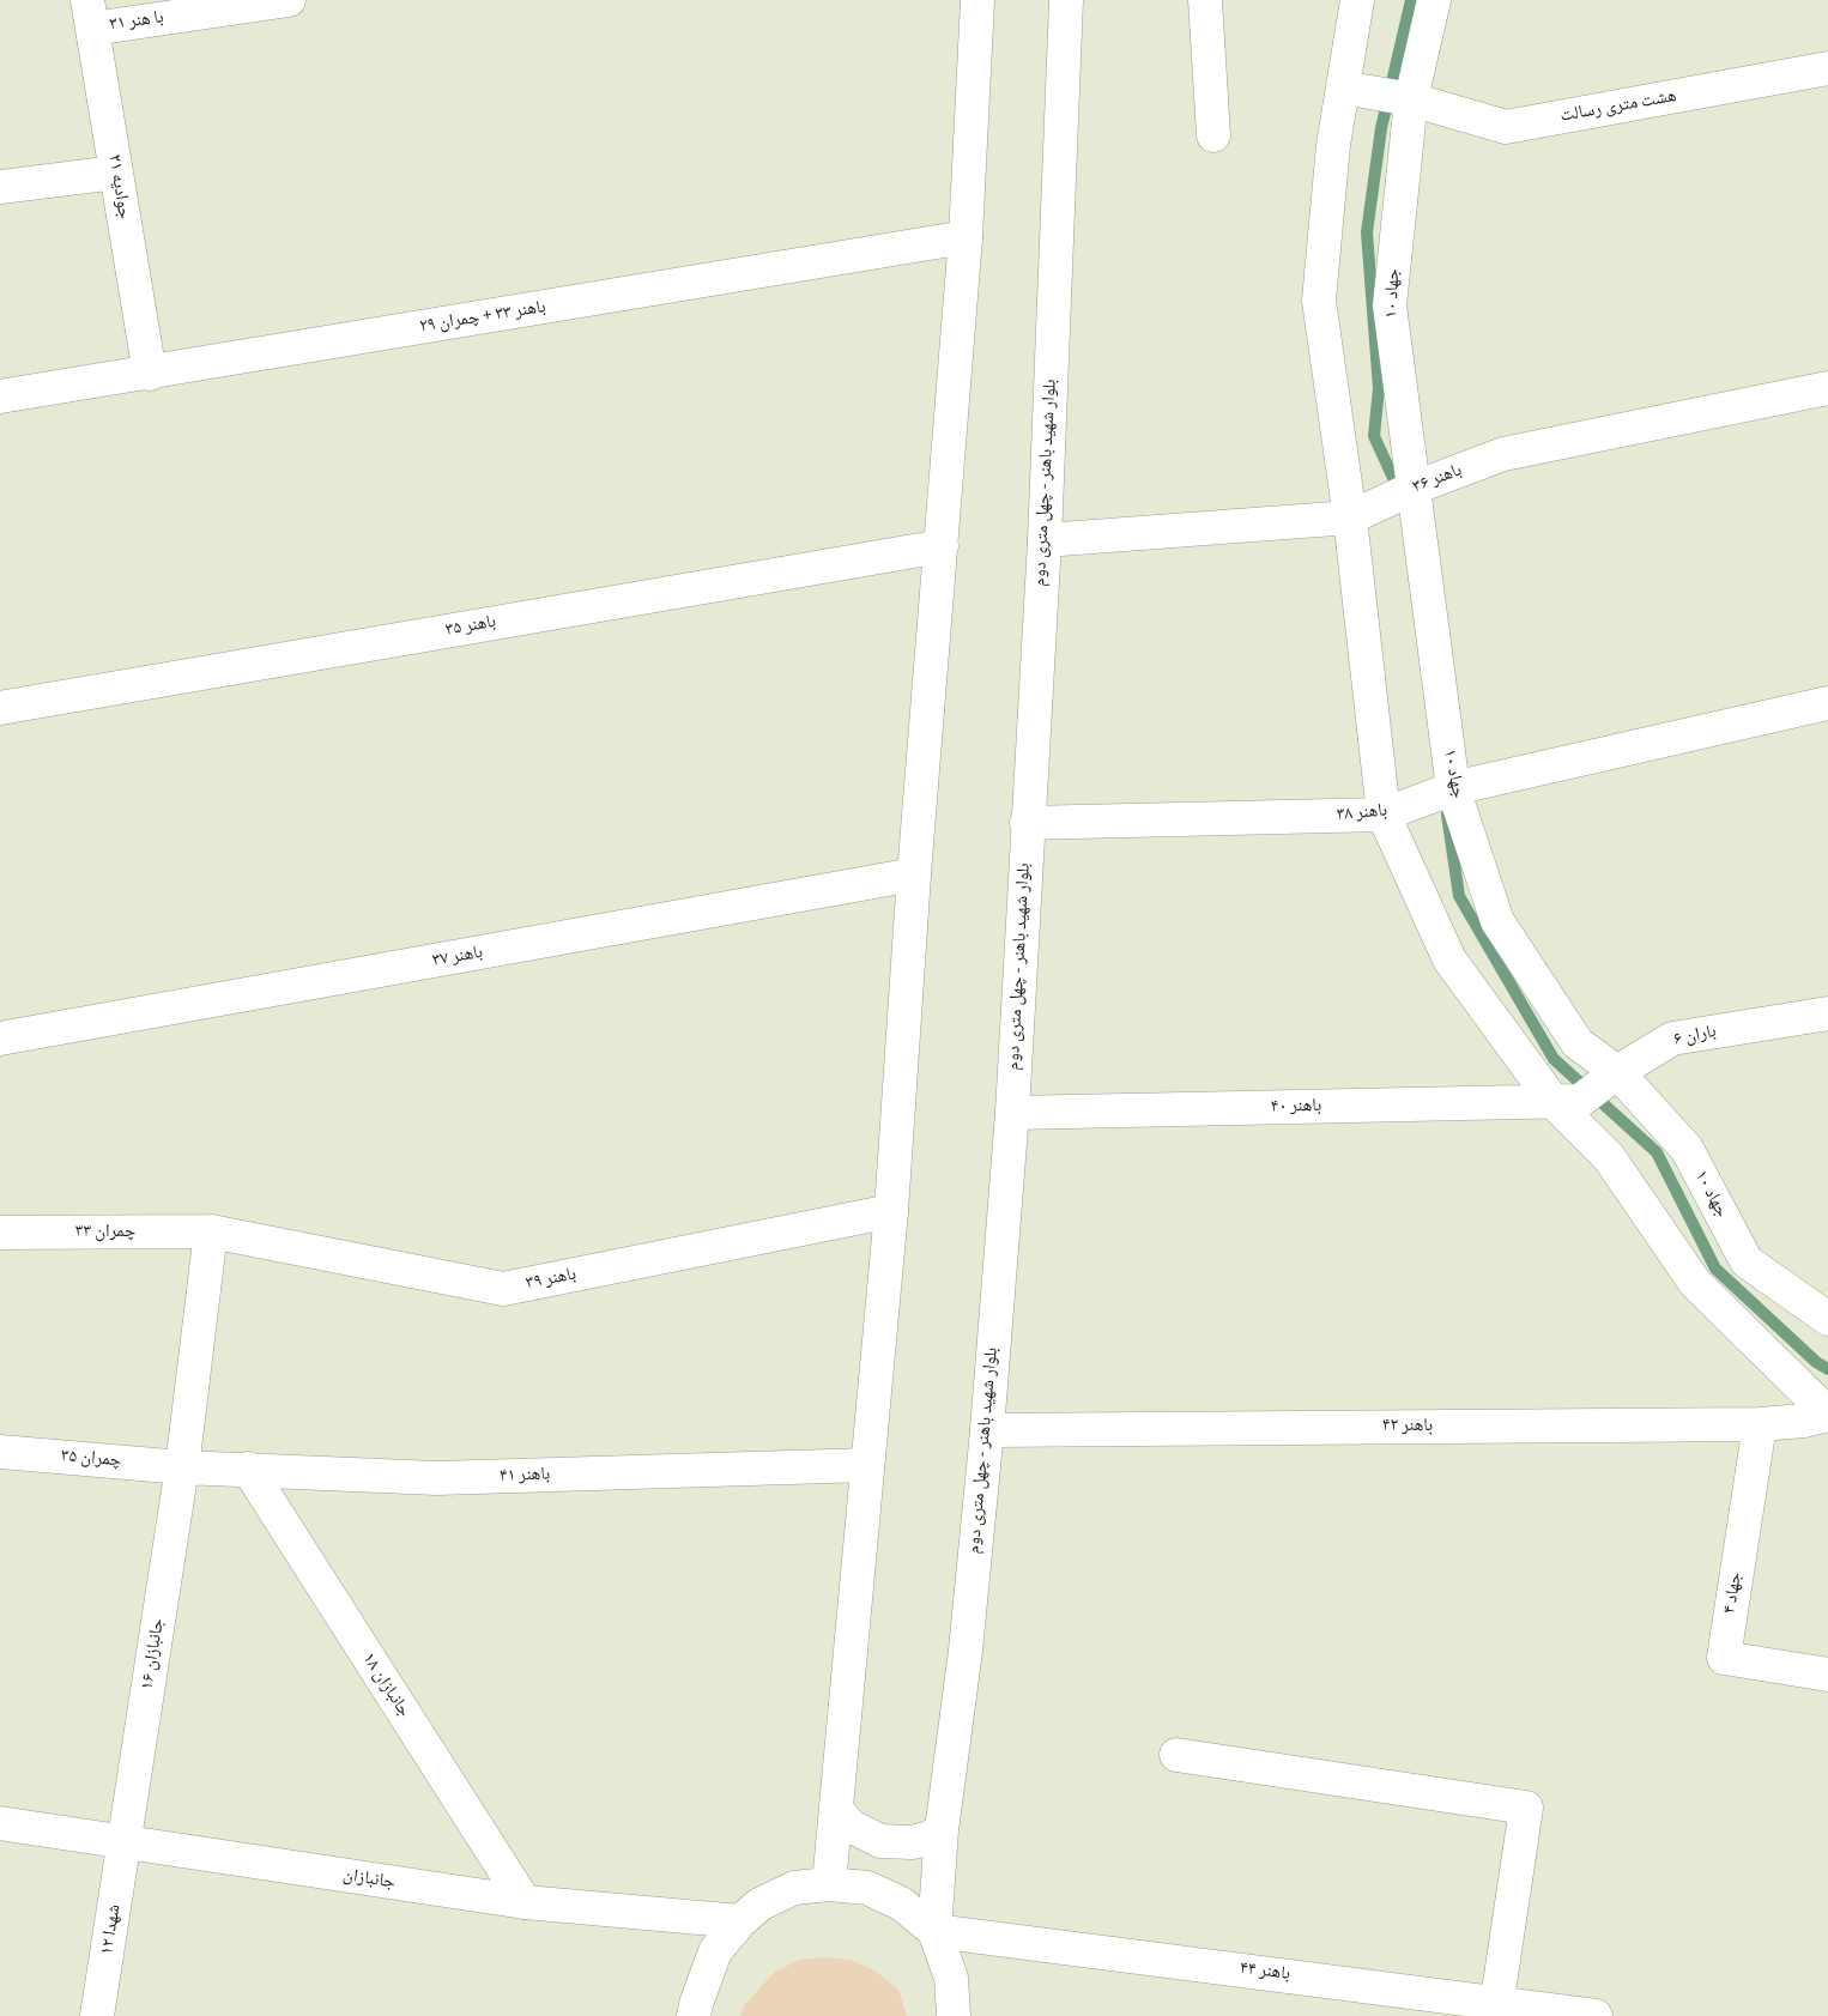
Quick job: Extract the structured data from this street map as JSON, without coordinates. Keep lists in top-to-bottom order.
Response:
{
  "streets": {
    "street": [
      "با هنر ۳۱",
      "هشت متری رسالت",
      "جوادیه ۲۱",
      "جهاد ۱۰",
      "باهنر ۳۳ + چمران ۲۹",
      "باهنر ۳۶",
      "بلوار شهید باهنر - چهل متری دوم",
      "باهنر ۳۵",
      "باهنر ۳۸",
      "باهنر ۳۷",
      "باران ۶",
      "باهنر ۴۰",
      "چمران ۳۳",
      "باهنر ۳۹",
      "باهنر ۴۲",
      "چمران ۳۵",
      "باهنر ۴۱",
      "جهاد ۴",
      "جانبازان ۱۶",
      "جانبازان ۱۸",
      "جانبازان",
      "شهدا ۱۲",
      "باهنر ۴۴"
    ]
  },
  "crossings": [
    ["با هنر ۳۱", "جوادیه ۲۱"],
    ["هشت متری رسالت", "جهاد ۱۰"],
    ["جوادیه ۲۱", "باهنر ۳۳ + چمران ۲۹"],
    ["جهاد ۱۰", "باهنر ۳۶"],
    ["جهاد ۱۰", "باهنر ۳۸"],
    ["جهاد ۱۰", "باران ۶"],
    ["جهاد ۱۰", "باهنر ۴۰"],
    ["باهنر ۳۶", "بلوار شهید باهنر - چهل متری دوم"],
    ["بلوار شهید باهنر - چهل متری دوم", "باهنر ۳۸"],
    ["بلوار شهید باهنر - چهل متری دوم", "باهنر ۴۰"],
    ["بلوار شهید باهنر - چهل متری دوم", "باهنر ۴۲"],
    ["بلوار شهید باهنر - چهل متری دوم", "باهنر ۴۴"],
    ["باران ۶", "باهنر ۴۰"],
    ["چمران ۳۳", "باهنر ۳۹"],
    ["چمران ۳۳", "جانبازان ۱۶"],
    ["باهنر ۳۹", "جانبازان ۱۶"],
    ["باهنر ۴۲", "جهاد ۴"],
    ["چمران ۳۵", "باهنر ۴۱"],
    ["چمران ۳۵", "جانبازان ۱۶"],
    ["باهنر ۴۱", "جانبازان ۱۶"],
    ["باهنر ۴۱", "جانبازان ۱۸"],
    ["جانبازان ۱۶", "جانبازان"],
    ["جانبازان ۱۶", "شهدا ۱۲"],
    ["جانبازان ۱۸", "جانبازان"],
    ["جانبازان", "شهدا ۱۲"]
  ]
}
